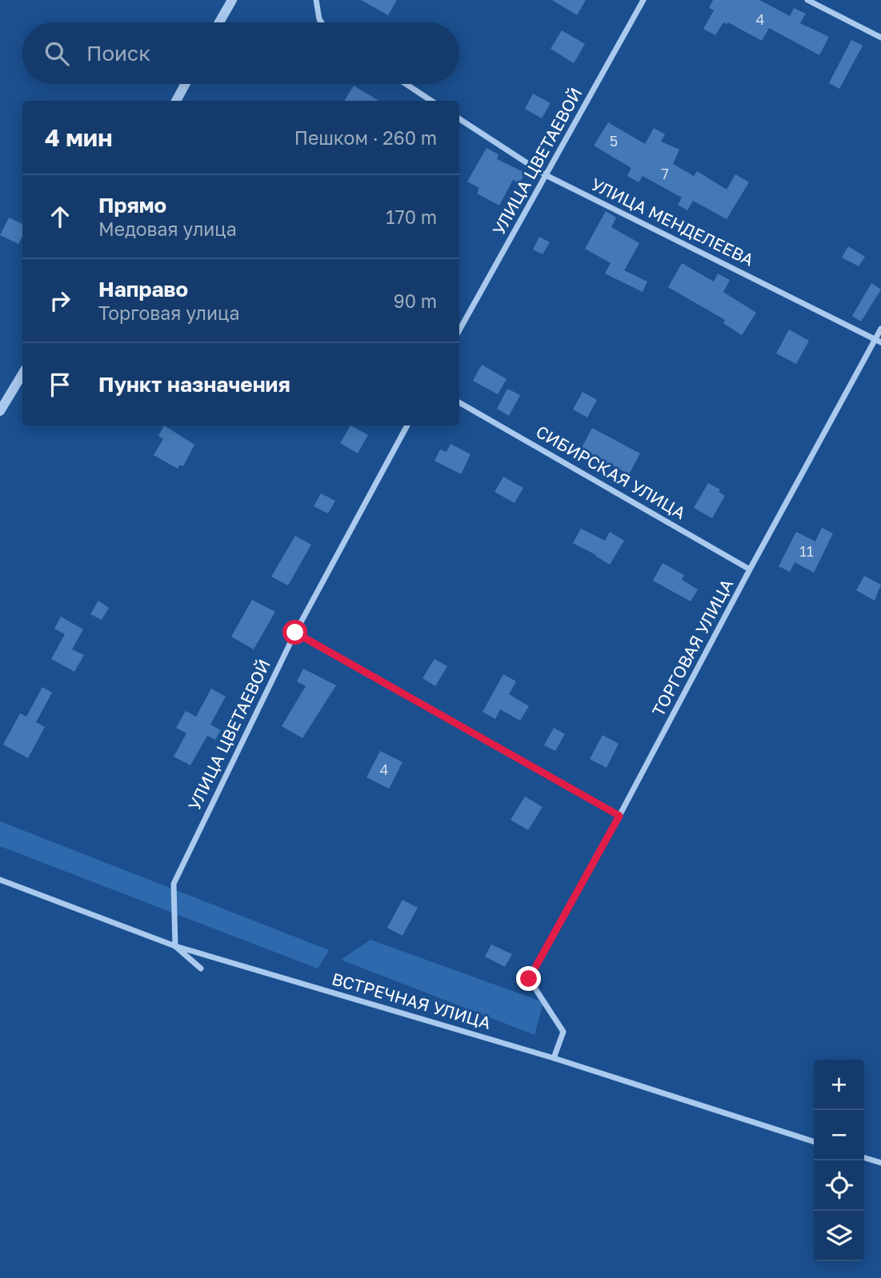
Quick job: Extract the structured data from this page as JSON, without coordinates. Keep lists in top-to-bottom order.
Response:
{
  "streets": {
    "street": [
      "УЛИЦА ЦВЕТАЕВОЙ",
      "УЛИЦА МЕНДЕЛЕЕВА",
      "СИБИРСКАЯ УЛИЦА",
      "ТОРГОВАЯ УЛИЦА",
      "ВСТРЕЧНАЯ УЛИЦА"
    ]
  },
  "crossings": [
    ["УЛИЦА ЦВЕТАЕВОЙ", "УЛИЦА МЕНДЕЛЕЕВА"],
    ["УЛИЦА ЦВЕТАЕВОЙ", "ВСТРЕЧНАЯ УЛИЦА"],
    ["УЛИЦА МЕНДЕЛЕЕВА", "ТОРГОВАЯ УЛИЦА"],
    ["СИБИРСКАЯ УЛИЦА", "ТОРГОВАЯ УЛИЦА"],
    ["ТОРГОВАЯ УЛИЦА", "ВСТРЕЧНАЯ УЛИЦА"]
  ],
  "house_numbers": [
    "4",
    "5",
    "7",
    "11",
    "4"
  ],
  "page": {
    "search": "Поиск",
    "heading": ["4 мин", "Пешком · 260 m"],
    "list": [
      ["Прямо", "Медовая улица", "170 m"],
      ["Направо", "Торговая улица", "90 m"],
      "Пункт назначения"
    ],
    "map_buttons": ["+", "−"]
  }
}
